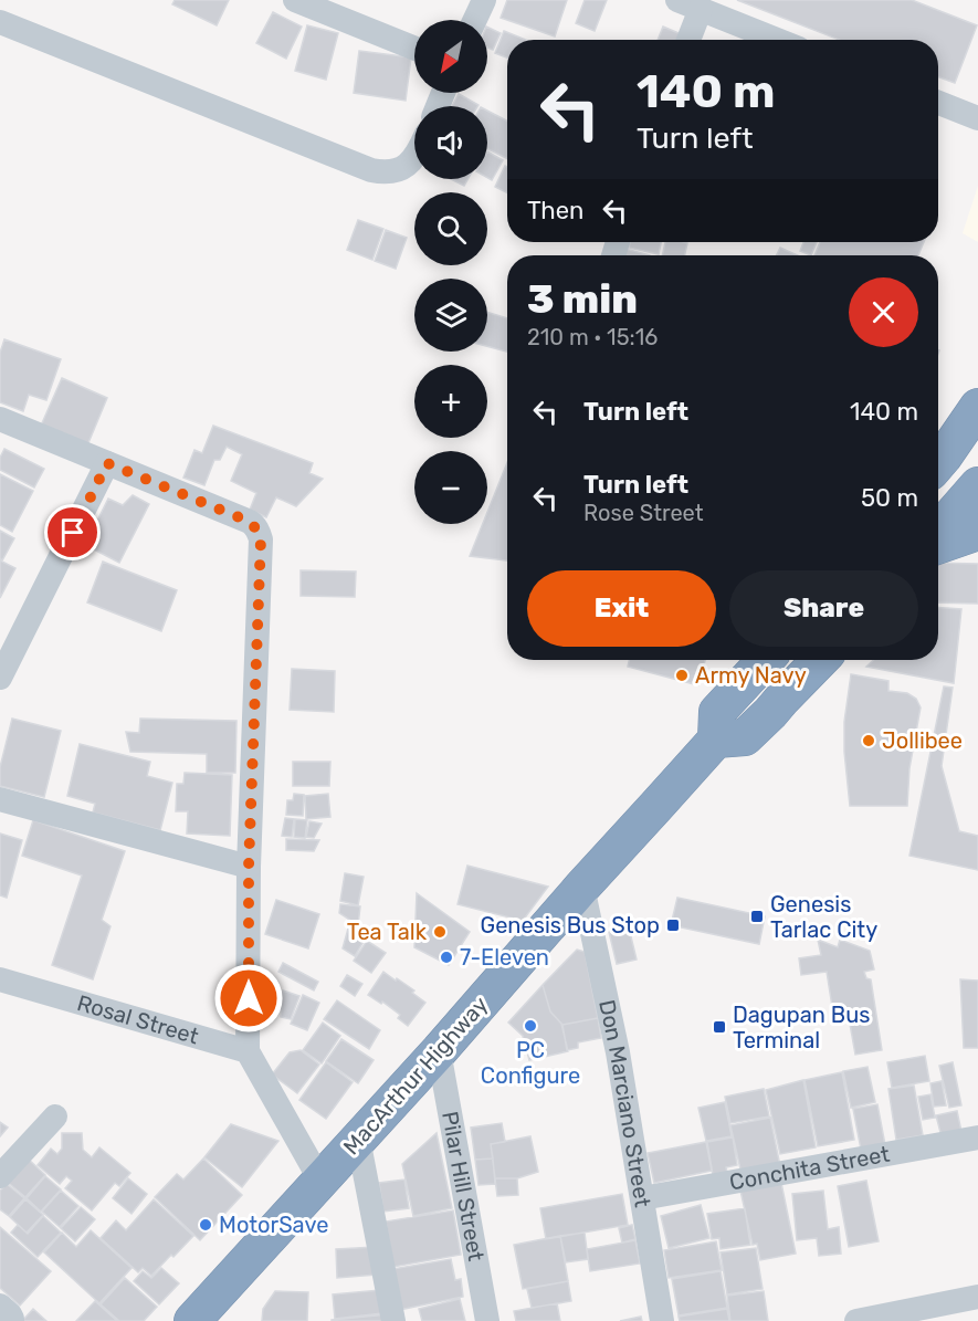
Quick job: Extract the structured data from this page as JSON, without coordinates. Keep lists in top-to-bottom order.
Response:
{
  "streets": {
    "highway": ["MacArthur Highway"],
    "street": [
      "Rosal Street",
      "Don Marciano Street",
      "Conchita Street",
      "Pilar Hill Street"
    ]
  },
  "crossings": [
    ["MacArthur Highway", "Don Marciano Street"],
    ["MacArthur Highway", "Pilar Hill Street"],
    ["Don Marciano Street", "Conchita Street"]
  ],
  "places": {
    "other": [
      "Army Navy",
      "Jollibee",
      "Tea Talk",
      "7-Eleven",
      "PC Configure",
      "MotorSave"
    ],
    "transit": ["Genesis Tarlac City", "Genesis Bus Stop", "Dagupan Bus Terminal"]
  },
  "north": "bottom left",
  "page": {
    "map_buttons": ["+", "−"],
    "turn": ["140 m", "Turn left"],
    "then": "Then",
    "heading": ["3 min", "210 m · 15:16"],
    "list": [
      {
        "name": "Turn left",
        "value": "140 m"
      },
      {
        "name": "Turn left",
        "note": "Rose Street",
        "value": "50 m"
      }
    ],
    "buttons": ["Exit", "Share"]
  }
}
